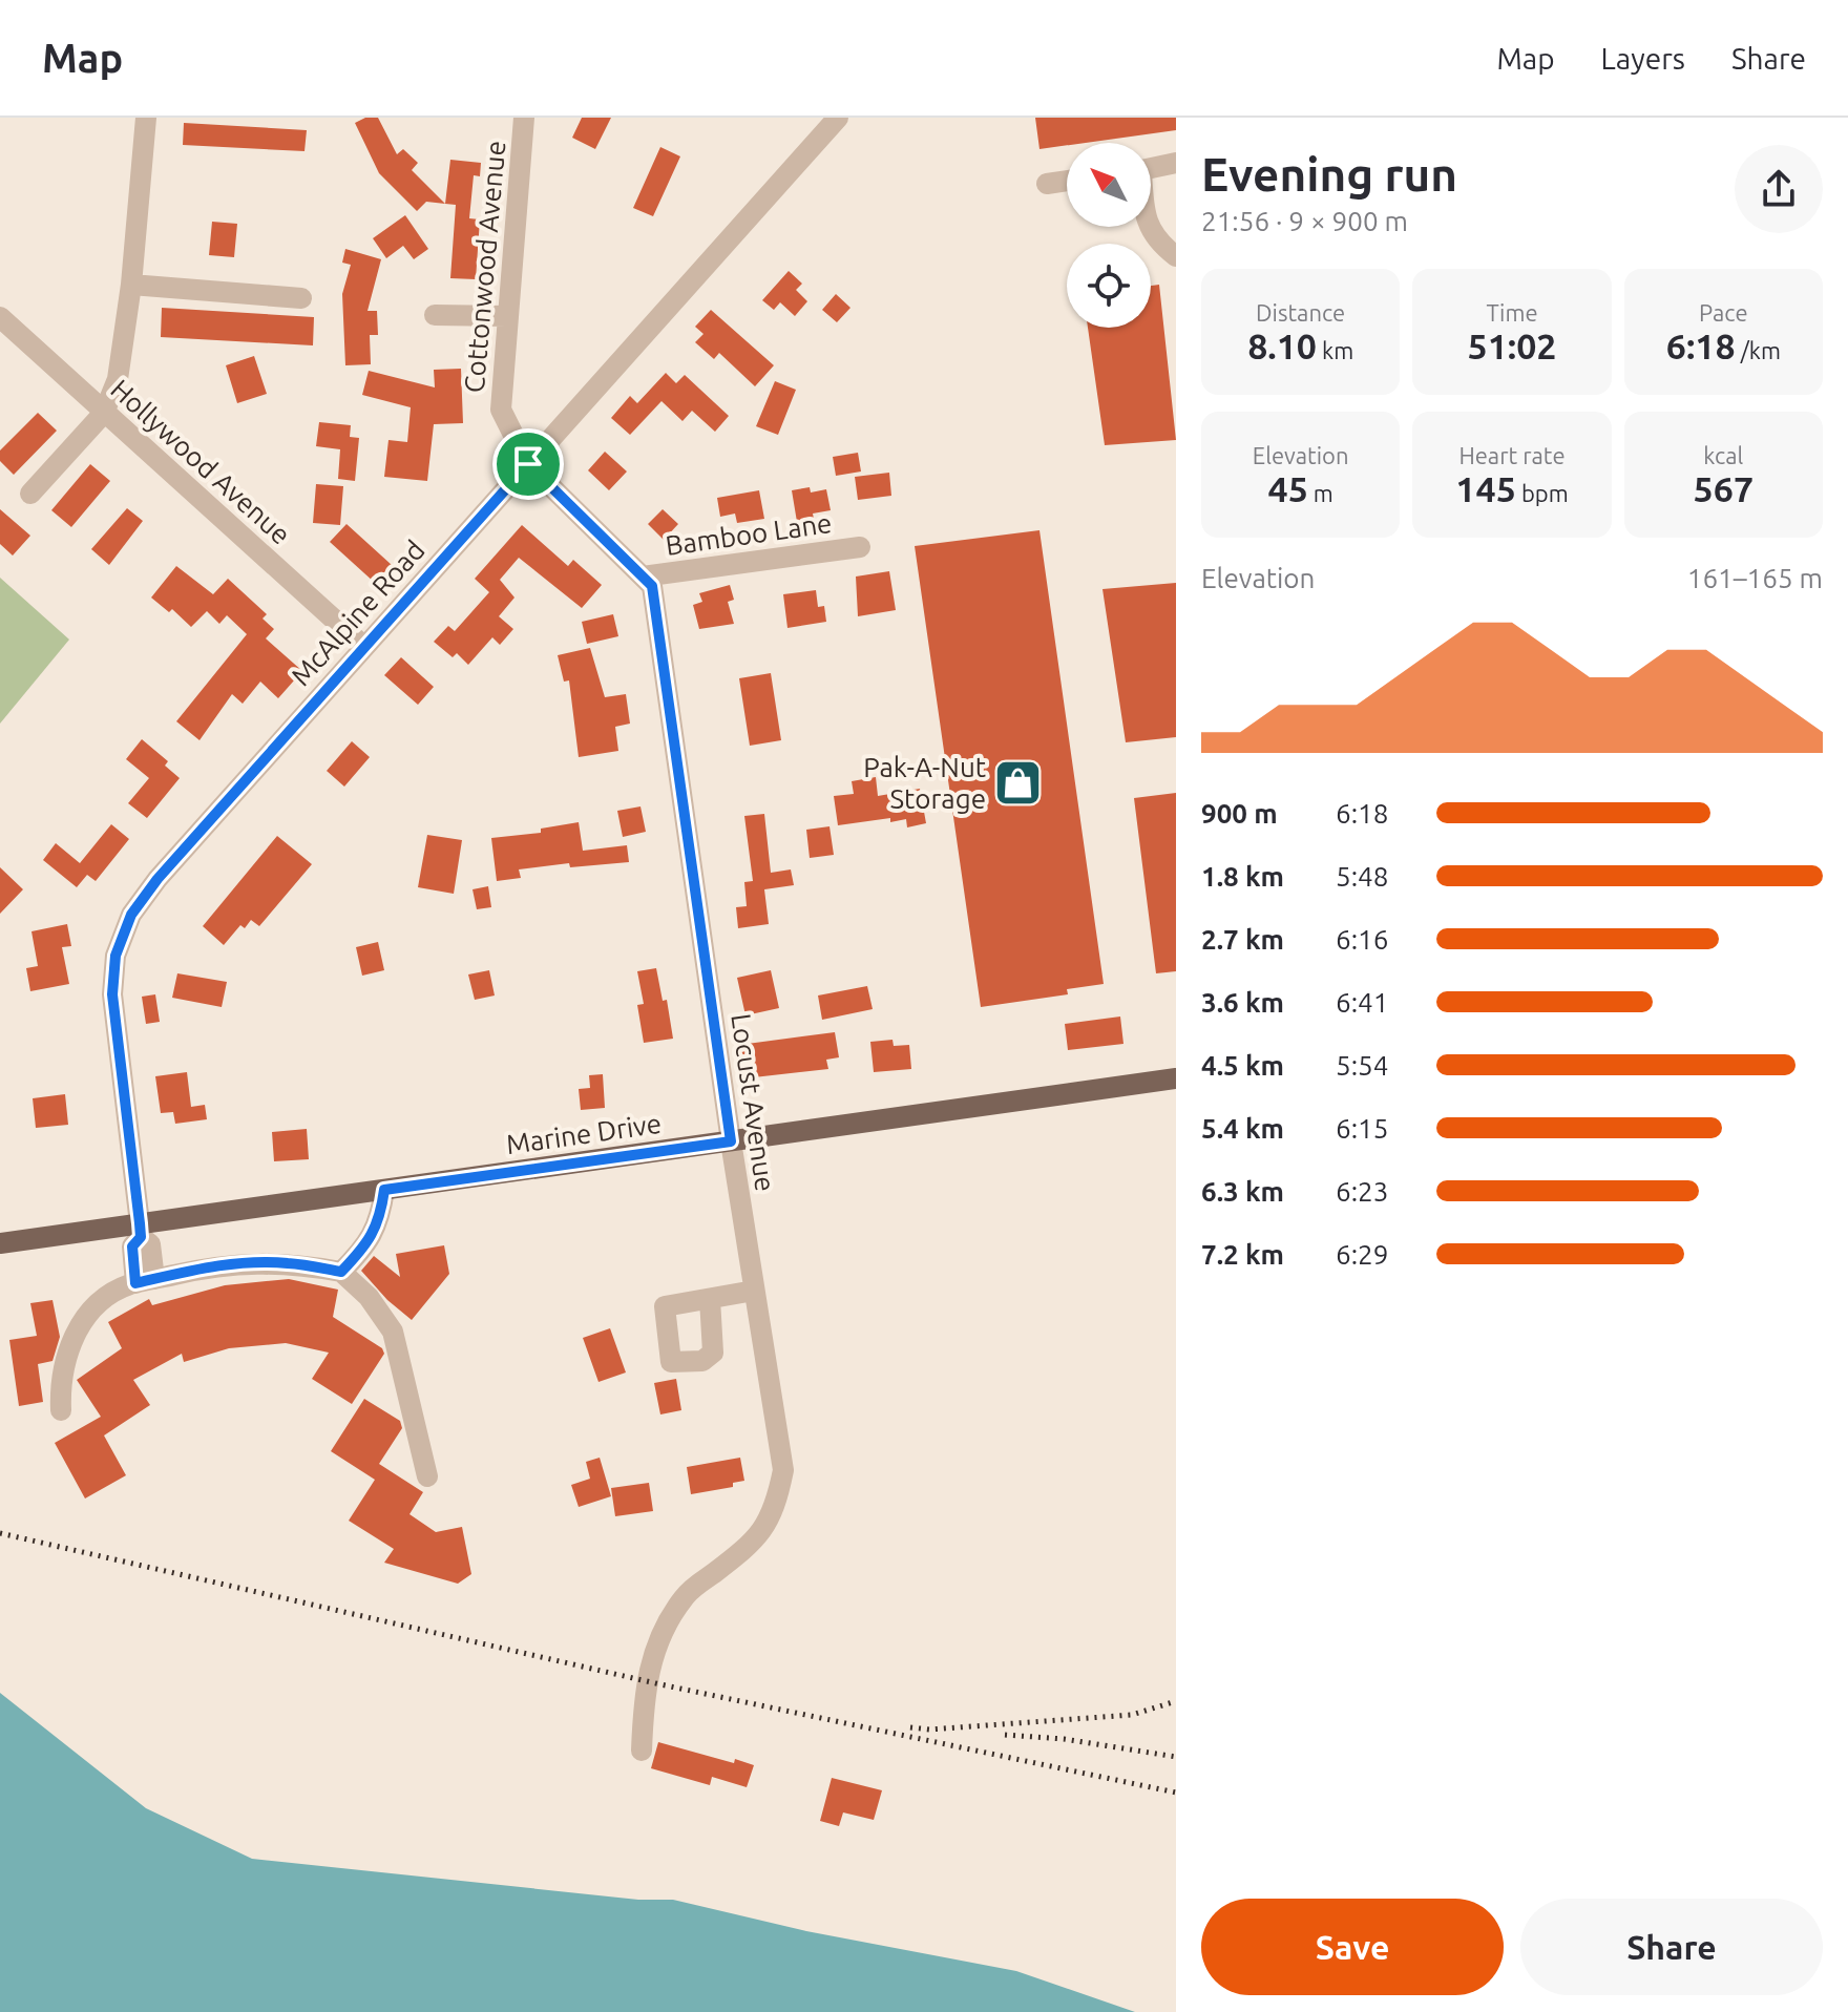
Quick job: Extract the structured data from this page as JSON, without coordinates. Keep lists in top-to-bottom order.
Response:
{
  "streets": {
    "main road": ["Marine Drive"],
    "street": [
      "Cottonwood Avenue",
      "Hollywood Avenue",
      "Bamboo Lane",
      "McAlpine Road",
      "Locust Avenue"
    ]
  },
  "crossings": [
    ["Cottonwood Avenue", "McAlpine Road"],
    ["Cottonwood Avenue", "Locust Avenue"],
    ["Hollywood Avenue", "McAlpine Road"],
    ["Bamboo Lane", "Locust Avenue"],
    ["McAlpine Road", "Locust Avenue"],
    ["McAlpine Road", "Marine Drive"],
    ["Locust Avenue", "Marine Drive"]
  ],
  "places": {
    "shop": ["Pak-A-Nut Storage"]
  },
  "north": "top left",
  "page": {
    "header": "Map",
    "nav": ["Map", "Layers", "Share"],
    "heading": ["Evening run", "21:56 · 9 × 900 m"],
    "stats": [
      ["Distance", "8.10 km"],
      ["Time", "51:02"],
      ["Pace", "6:18 /km"],
      ["Elevation", "45 m"],
      ["Heart rate", "145 bpm"],
      ["kcal", "567"]
    ],
    "chart": ["Elevation", "161–165 m"],
    "list": [
      {
        "name": "900 m",
        "note": "6:18"
      },
      {
        "name": "1.8 km",
        "note": "5:48"
      },
      {
        "name": "2.7 km",
        "note": "6:16"
      },
      {
        "name": "3.6 km",
        "note": "6:41"
      },
      {
        "name": "4.5 km",
        "note": "5:54"
      },
      {
        "name": "5.4 km",
        "note": "6:15"
      },
      {
        "name": "6.3 km",
        "note": "6:23"
      },
      {
        "name": "7.2 km",
        "note": "6:29"
      }
    ],
    "buttons": ["Save", "Share"]
  }
}
